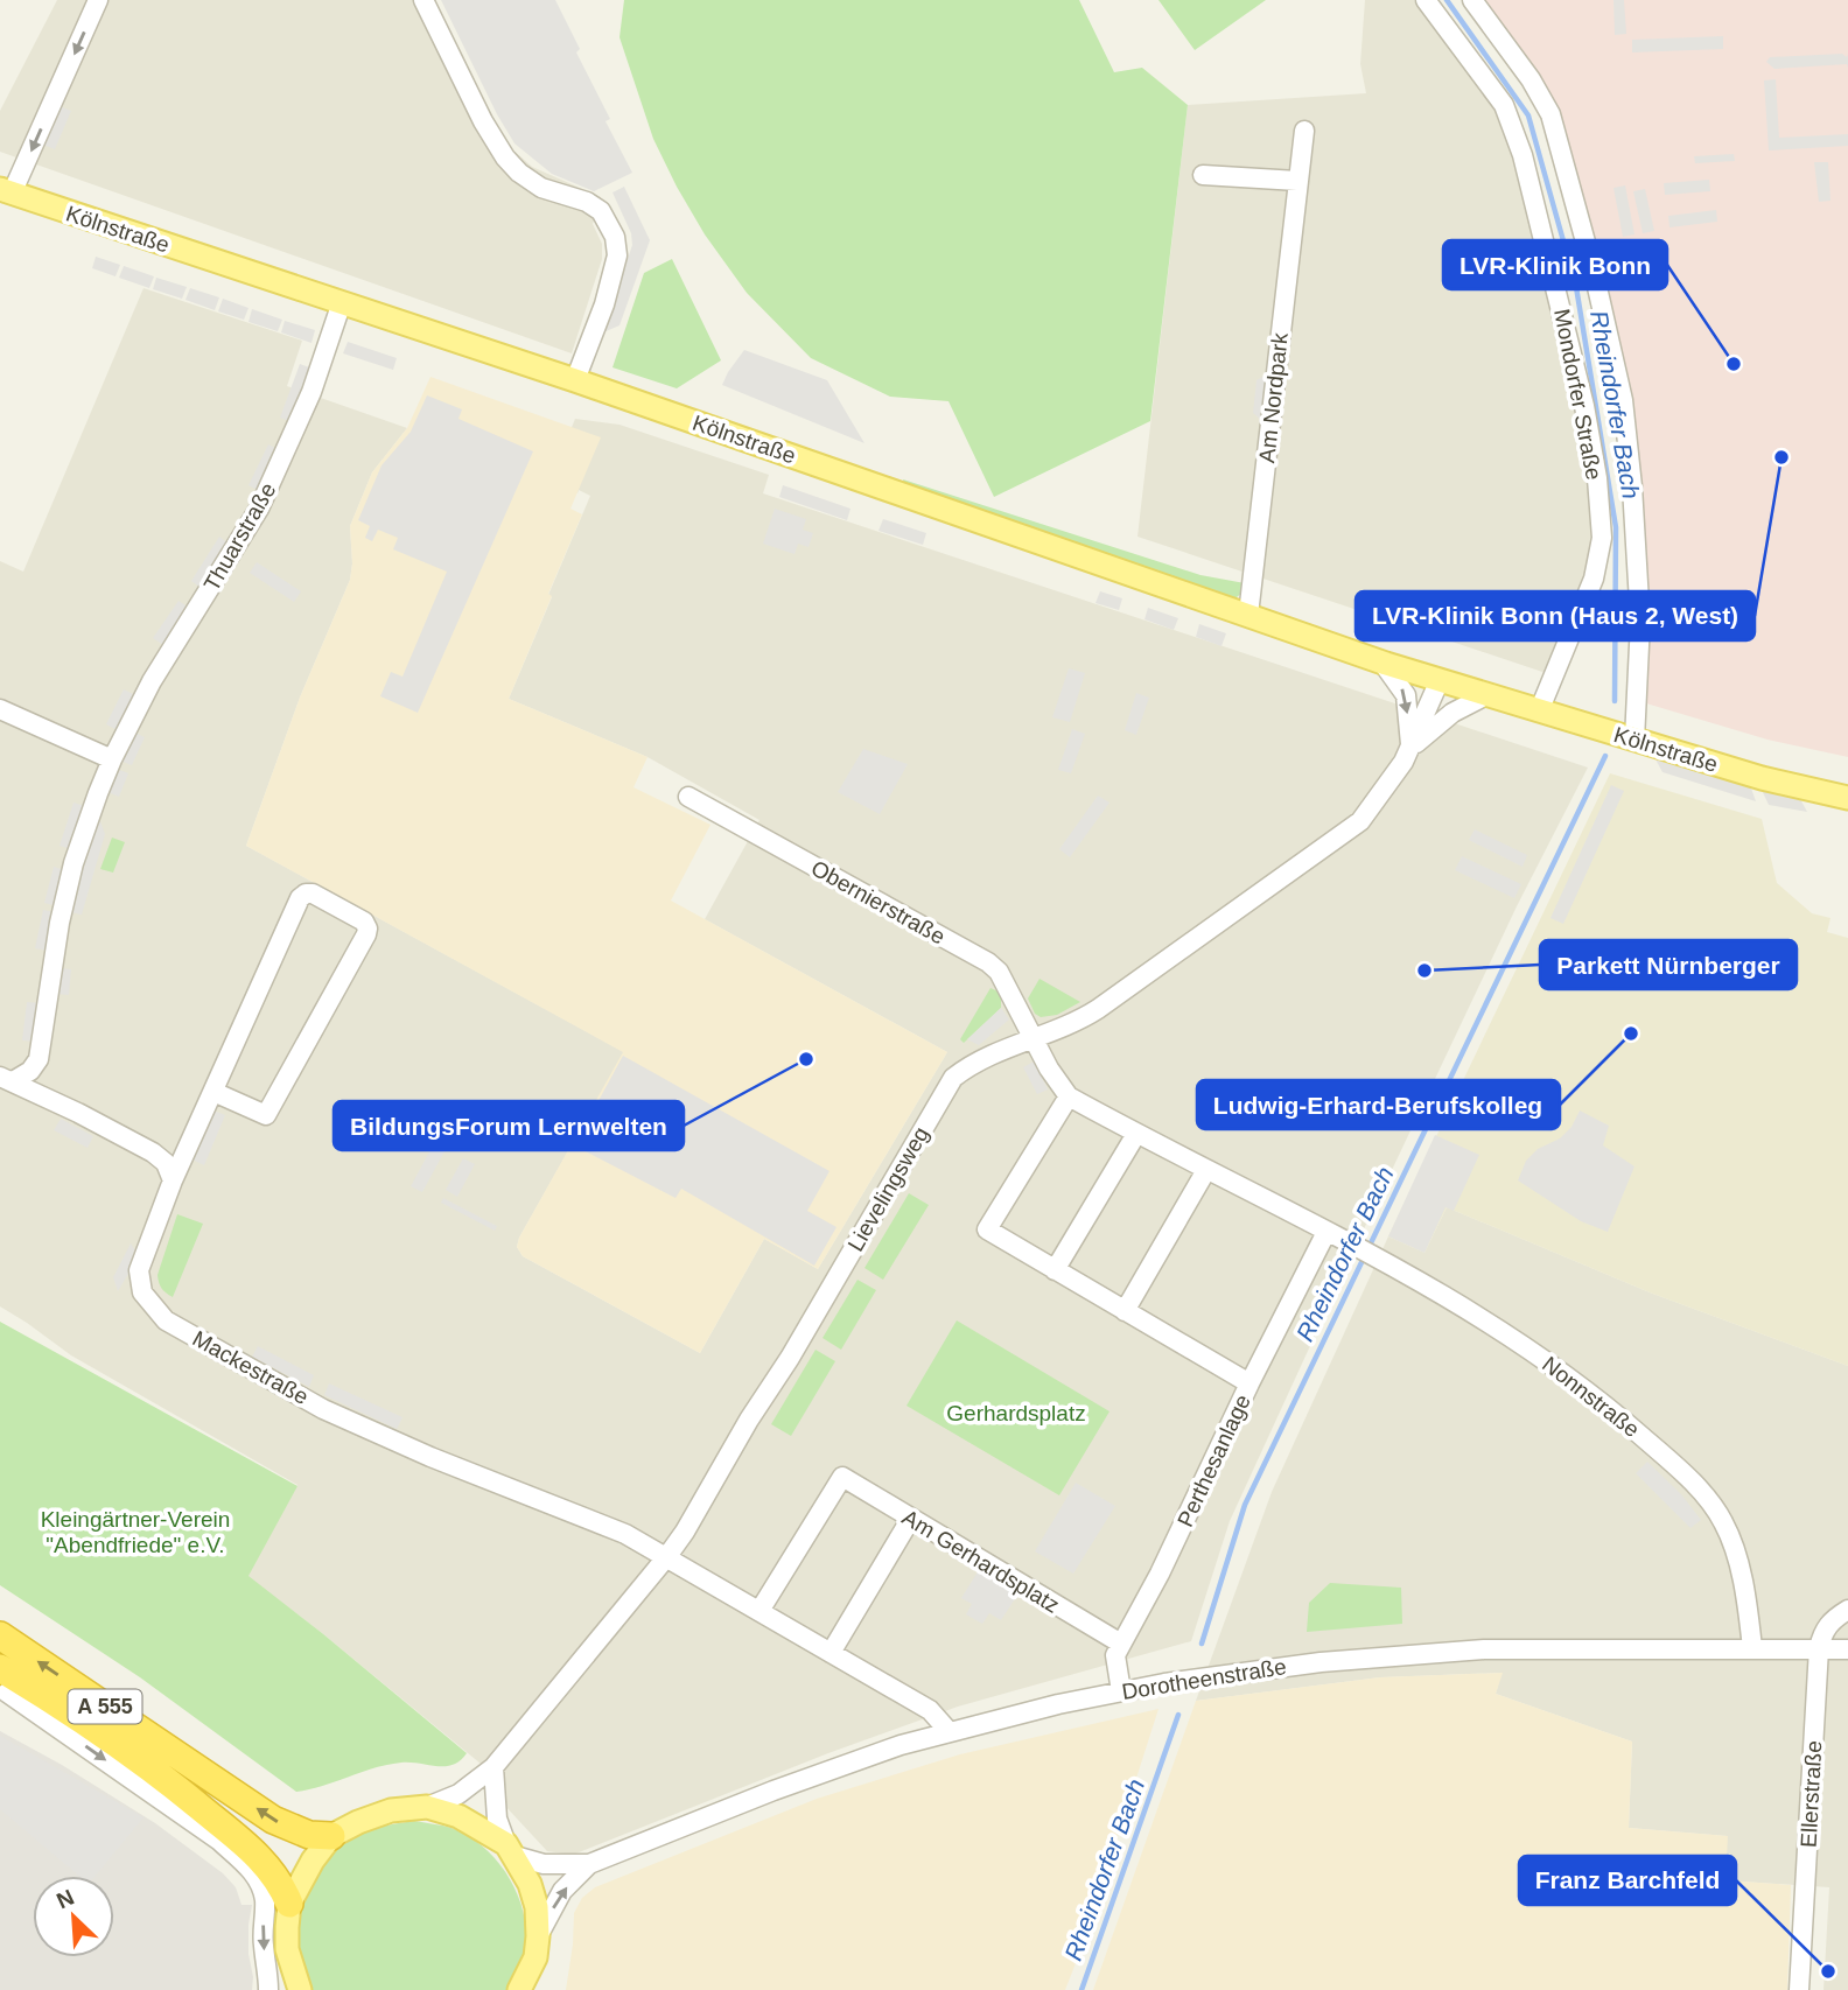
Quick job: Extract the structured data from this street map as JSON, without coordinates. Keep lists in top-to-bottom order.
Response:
{
  "streets": {
    "highway": ["A 555"],
    "main road": ["Kölnstraße"],
    "street": [
      "Mondorfer Straße",
      "Am Nordpark",
      "Thuarstraße",
      "Obernierstraße",
      "Lievelingsweg",
      "Mackestraße",
      "Nonnstraße",
      "Perthesanlage",
      "Am Gerhardsplatz",
      "Dorotheenstraße",
      "Ellerstraße"
    ]
  },
  "crossings": [
    ["Kölnstraße", "Mondorfer Straße"],
    ["Kölnstraße", "Am Nordpark"],
    ["Kölnstraße", "Thuarstraße"],
    ["Kölnstraße", "Lievelingsweg"],
    ["Obernierstraße", "Lievelingsweg"],
    ["Obernierstraße", "Nonnstraße"],
    ["Lievelingsweg", "Mackestraße"],
    ["Mackestraße", "Am Gerhardsplatz"],
    ["Mackestraße", "Dorotheenstraße"],
    ["Nonnstraße", "Perthesanlage"],
    ["Nonnstraße", "Dorotheenstraße"],
    ["Perthesanlage", "Am Gerhardsplatz"],
    ["Perthesanlage", "Dorotheenstraße"],
    ["Dorotheenstraße", "Ellerstraße"]
  ],
  "water": ["Rheindorfer Bach"],
  "parks": ["Gerhardsplatz", "Kleingärtner-Verein \"Abendfriede\" e.V."],
  "places": [
    "LVR-Klinik Bonn",
    "LVR-Klinik Bonn (Haus 2, West)",
    "Parkett Nürnberger",
    "Ludwig-Erhard-Berufskolleg",
    "BildungsForum Lernwelten",
    "Franz Barchfeld"
  ],
  "north": "top left"
}
